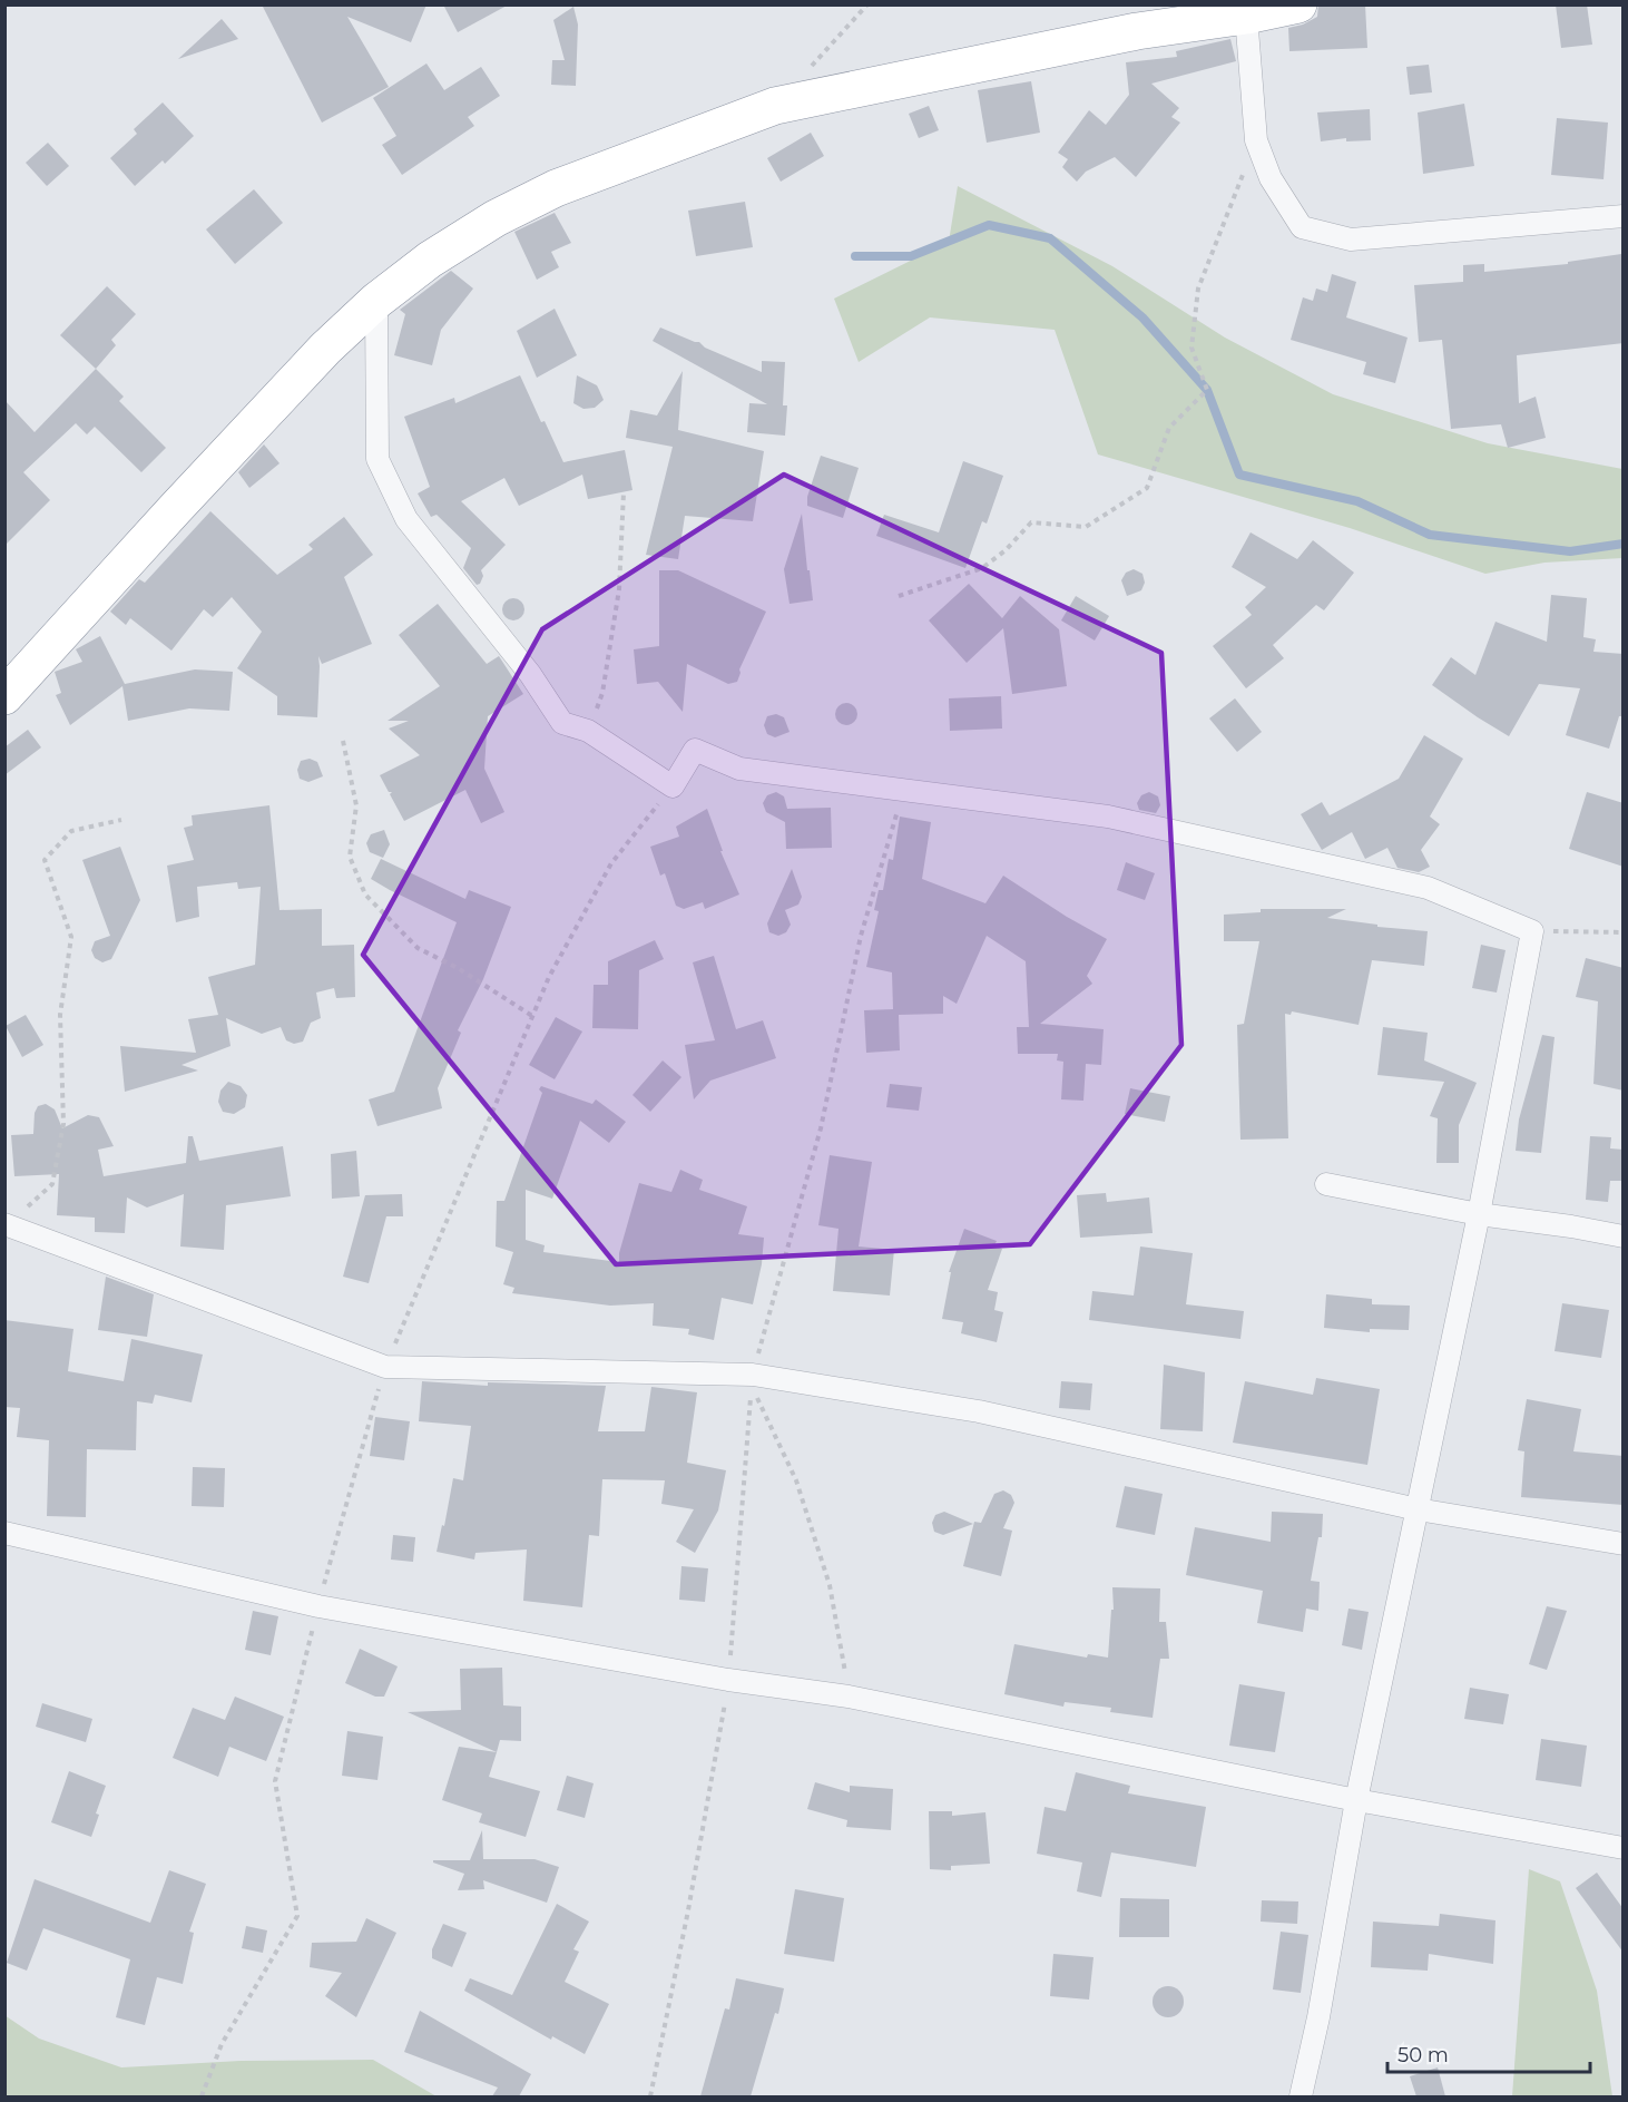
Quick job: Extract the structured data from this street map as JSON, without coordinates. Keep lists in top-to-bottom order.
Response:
{
  "scale_bar": "50 m"
}
